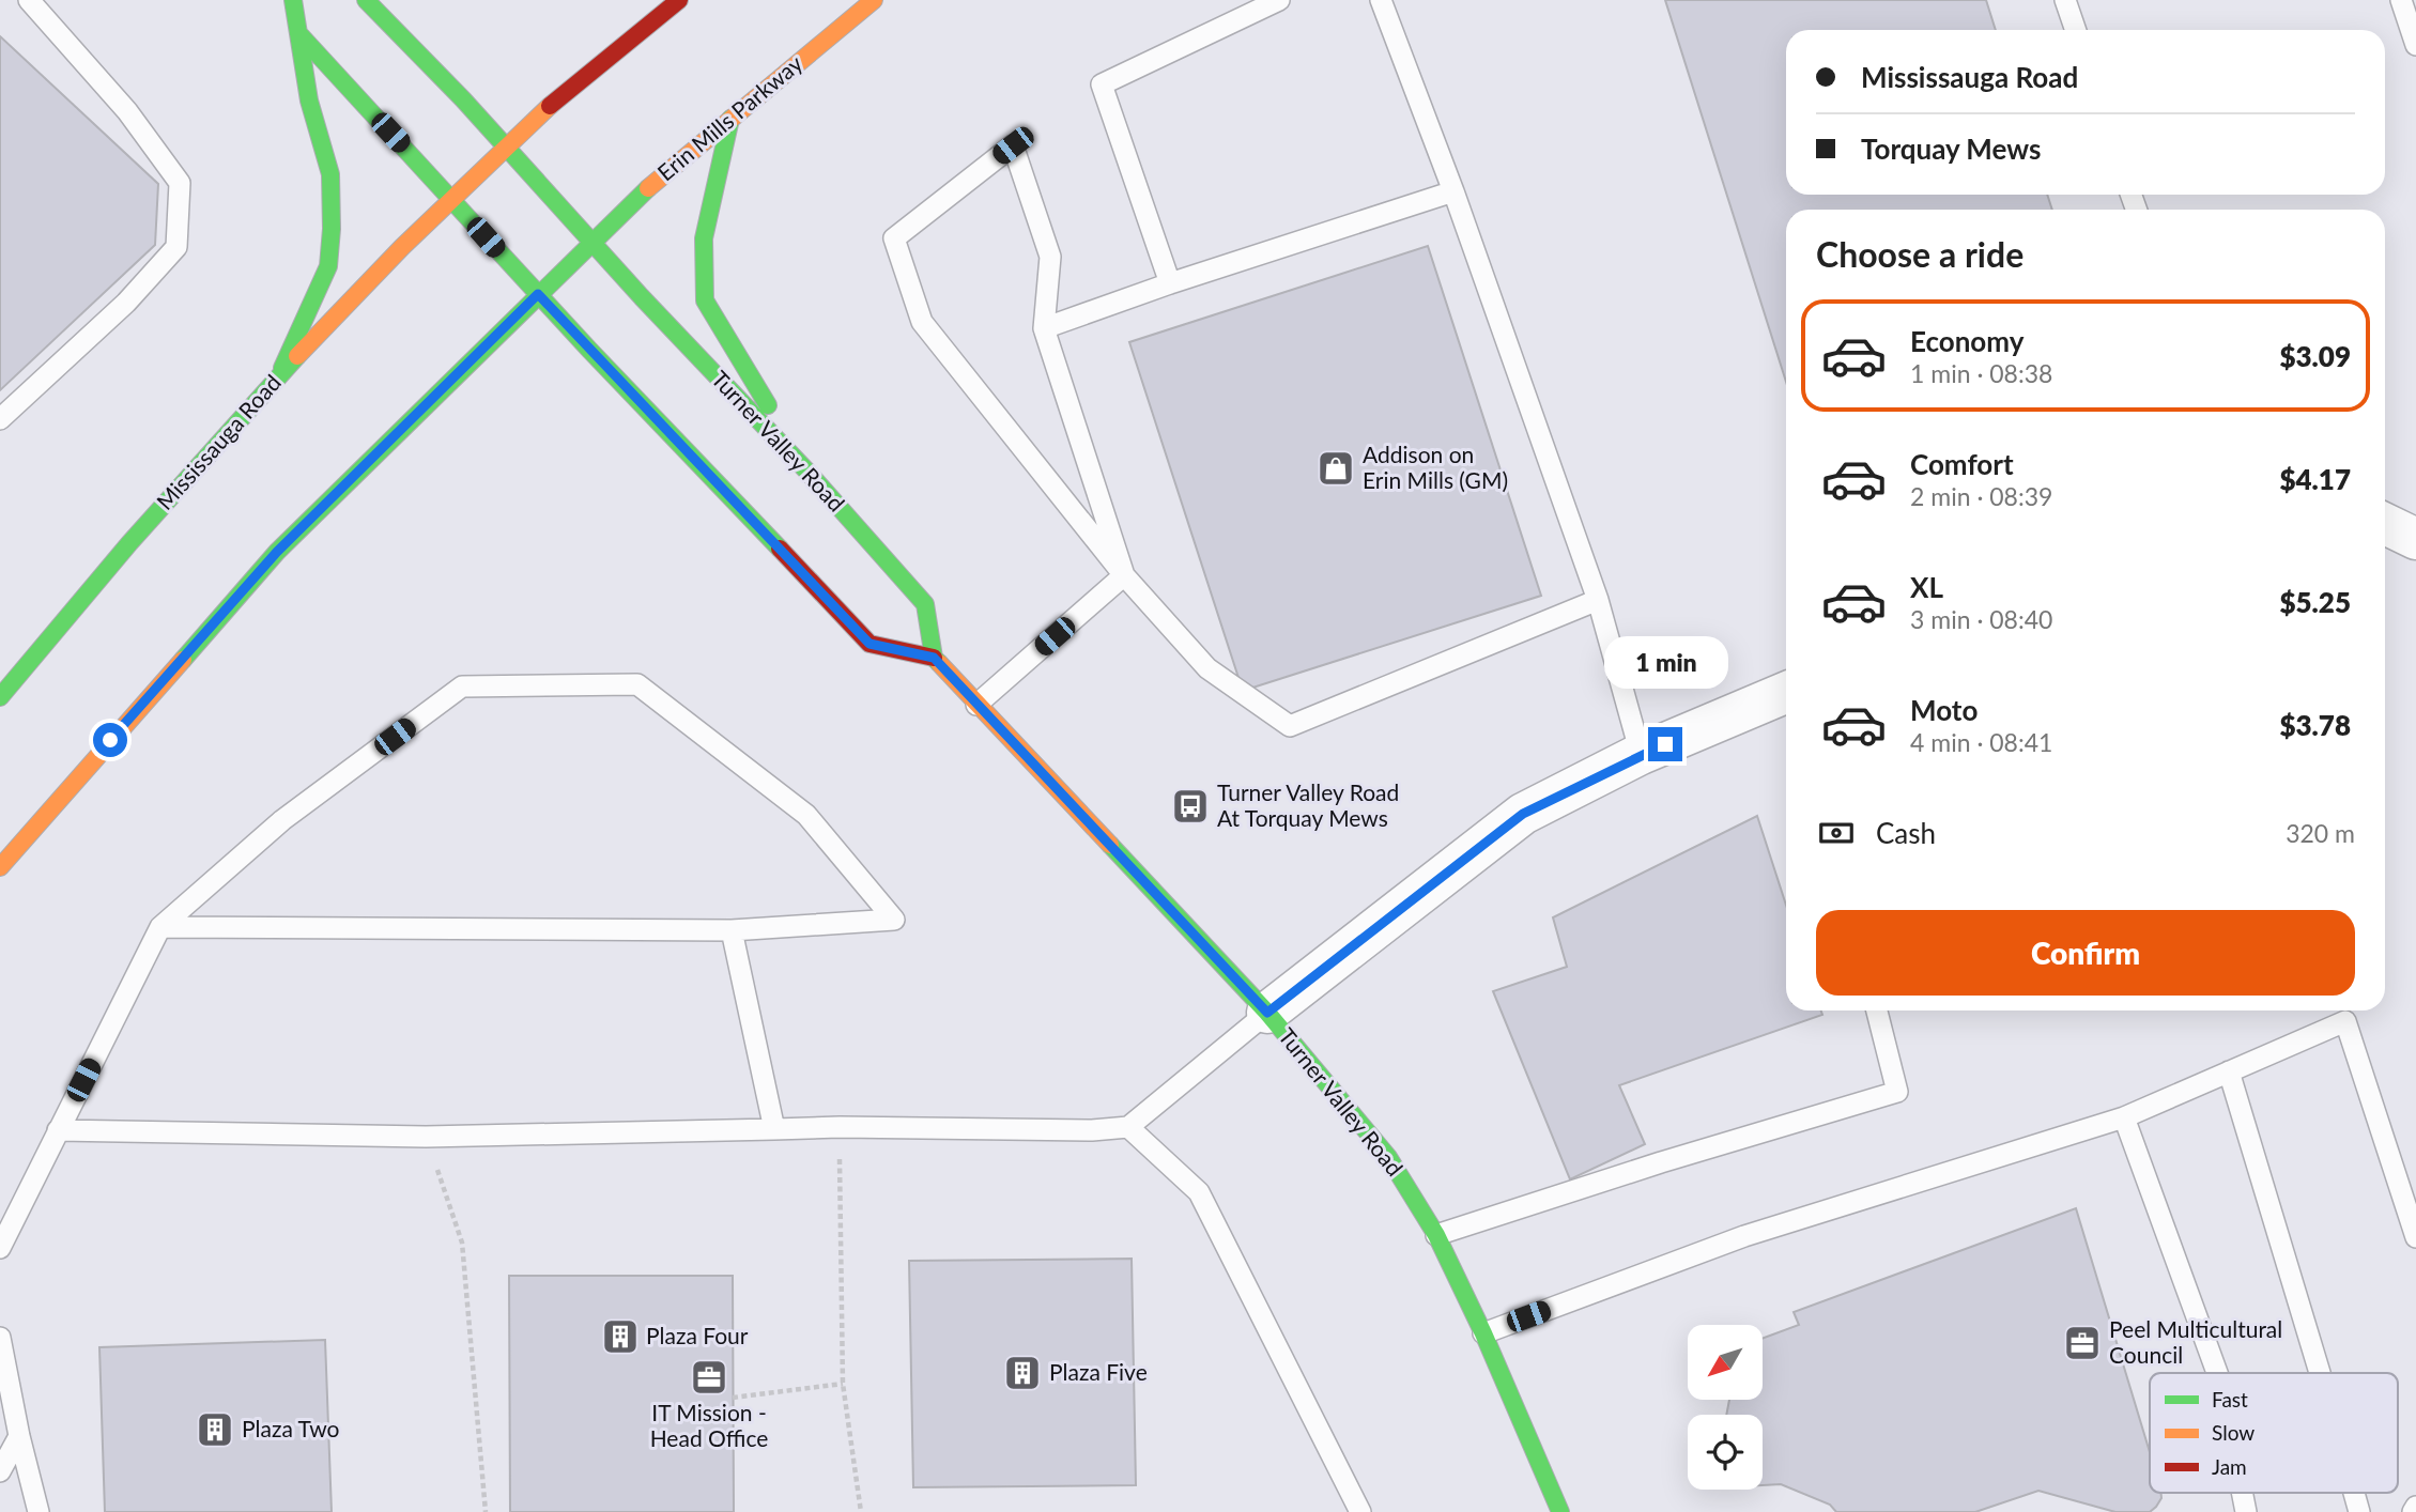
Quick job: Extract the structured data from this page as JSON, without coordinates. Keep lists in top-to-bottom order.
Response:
{
  "streets": {
    "main road": ["Erin Mills Parkway", "Turner Valley Road", "Mississauga Road"]
  },
  "crossings": [
    ["Erin Mills Parkway", "Turner Valley Road"]
  ],
  "places": {
    "shop": ["Addison on Erin Mills (GM)"],
    "bus stop": ["Turner Valley Road At Torquay Mews"],
    "building": ["Plaza Four", "Plaza Five", "Plaza Two"],
    "office": ["Peel Multicultural Council", "IT Mission - Head Office"]
  },
  "legend": ["Fast", "Slow", "Jam"],
  "north": "bottom left",
  "page": {
    "banner": ["Mississauga Road", "Torquay Mews"],
    "heading": "Choose a ride",
    "list": [
      {
        "name": "Economy",
        "note": "1 min · 08:38",
        "value": "$3.09"
      },
      {
        "name": "Comfort",
        "note": "2 min · 08:39",
        "value": "$4.17"
      },
      {
        "name": "XL",
        "note": "3 min · 08:40",
        "value": "$5.25"
      },
      {
        "name": "Moto",
        "note": "4 min · 08:41",
        "value": "$3.78"
      }
    ],
    "bubble": "1 min",
    "pay": ["Cash", "320 m"],
    "buttons": "Confirm"
  }
}
